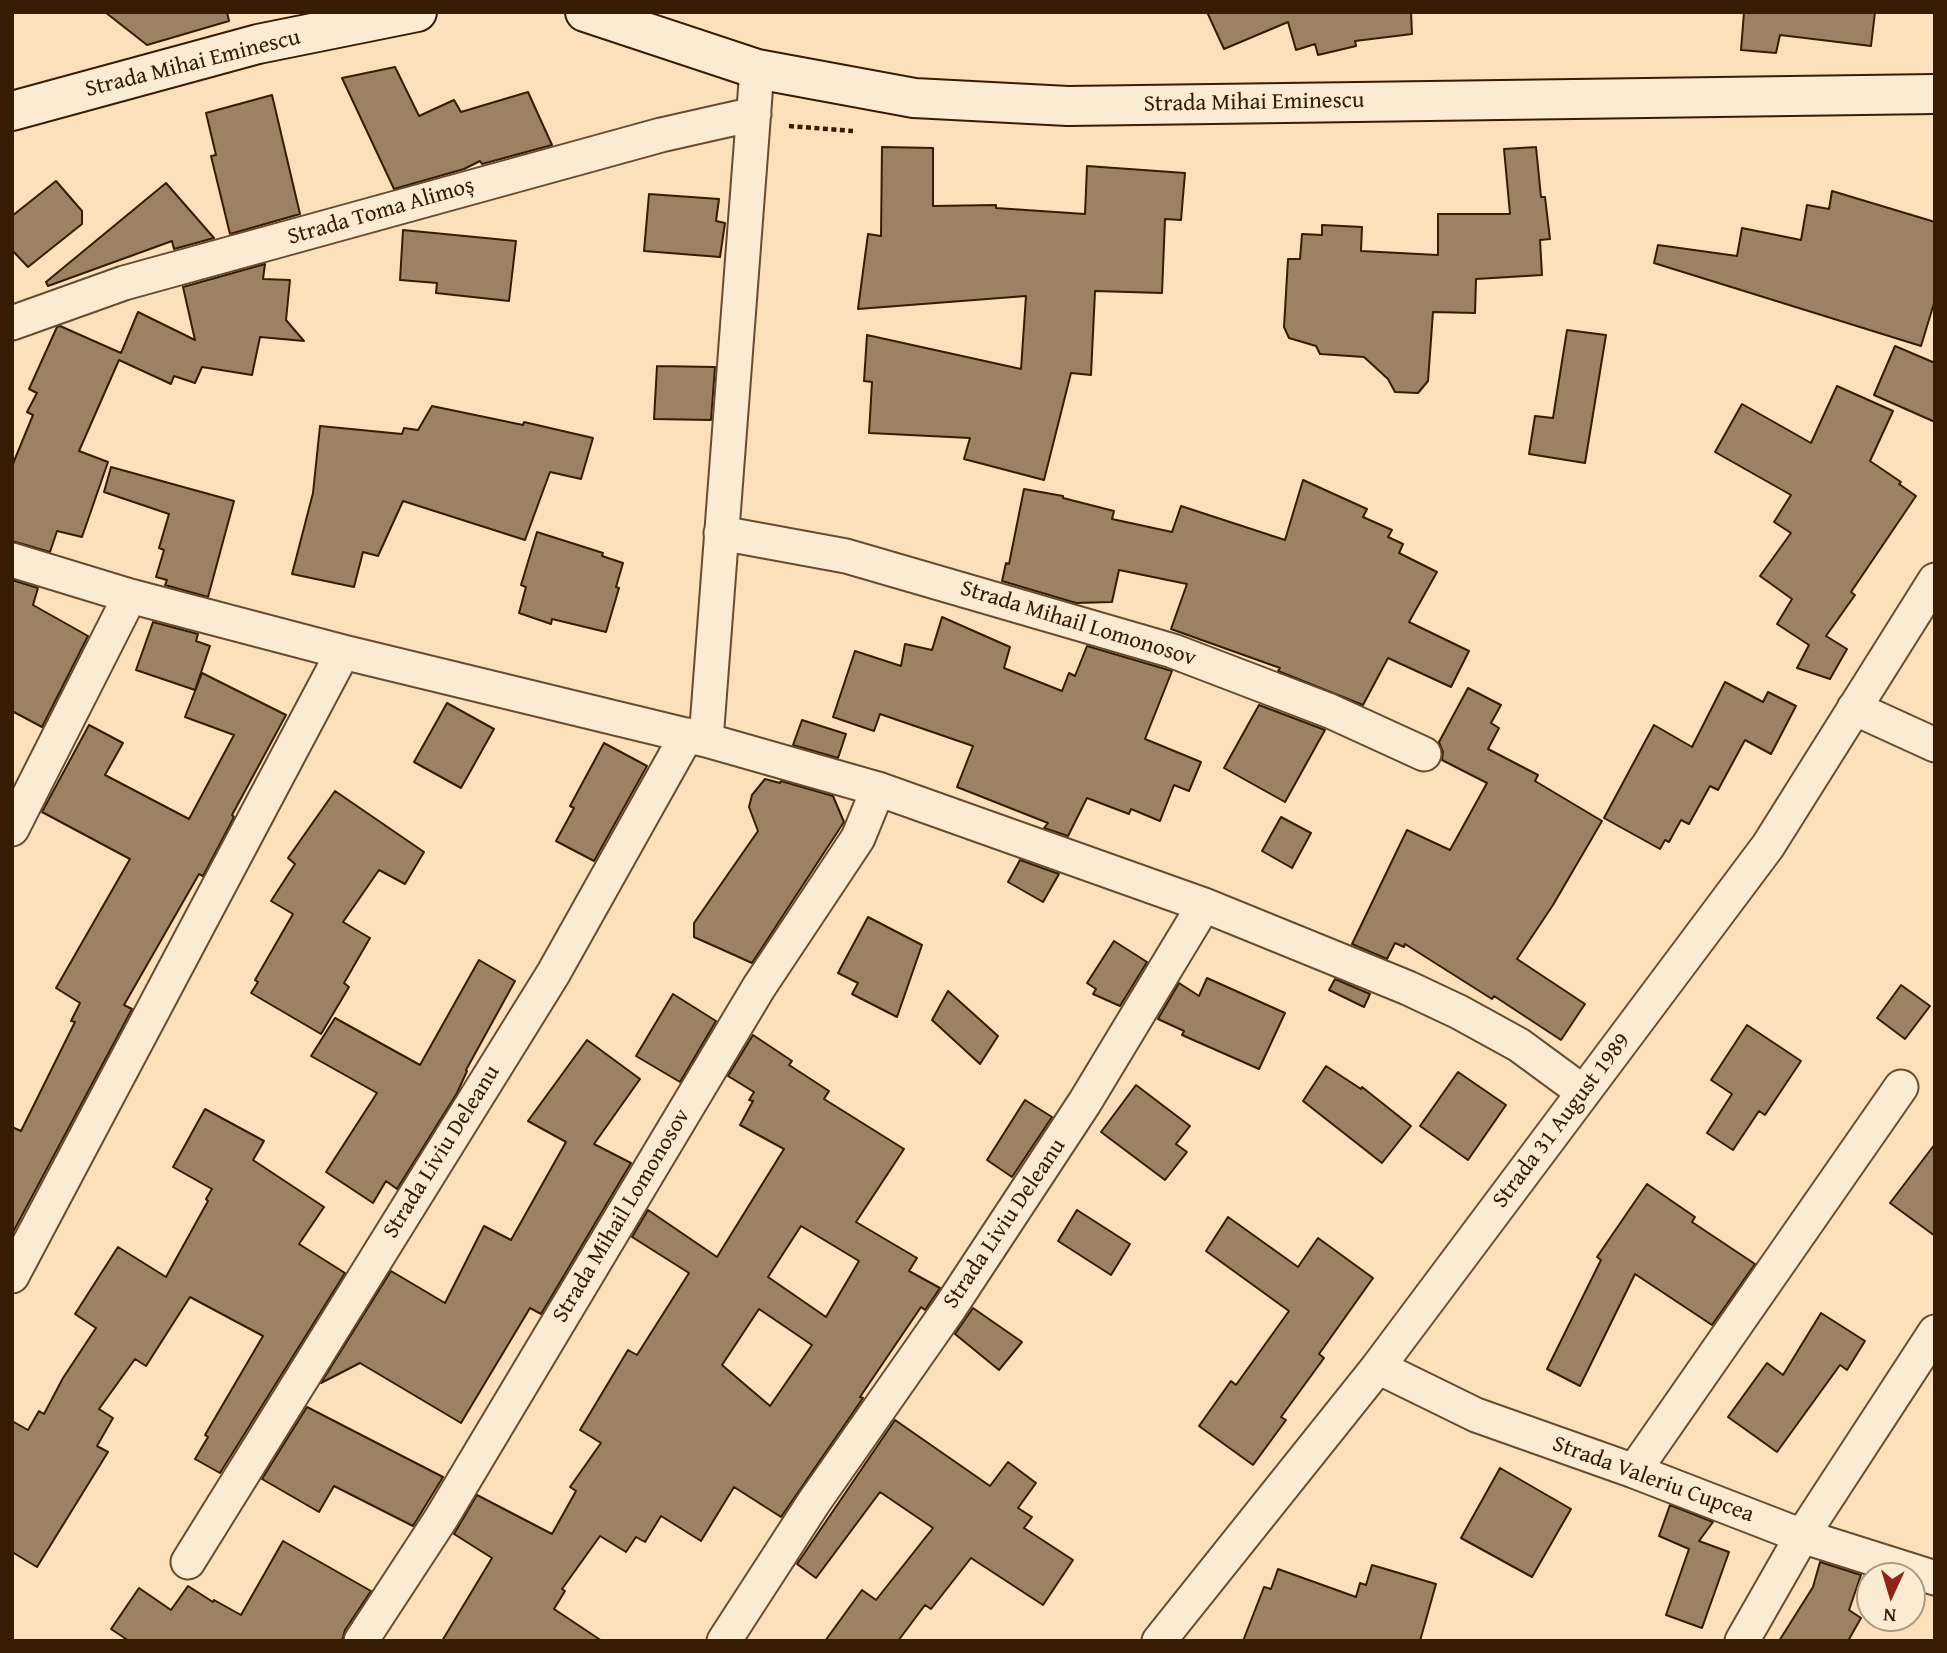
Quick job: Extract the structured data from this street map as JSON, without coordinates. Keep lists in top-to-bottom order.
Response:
{
  "streets": {
    "main road": ["Strada Mihai Eminescu"],
    "street": [
      "Strada Toma Alimoș",
      "Strada Mihail Lomonosov",
      "Strada 31 August 1989",
      "Strada Liviu Deleanu",
      "Strada Valeriu Cupcea"
    ]
  },
  "crossings": [
    ["Strada 31 August 1989", "Strada Valeriu Cupcea"]
  ],
  "north": "bottom"
}
